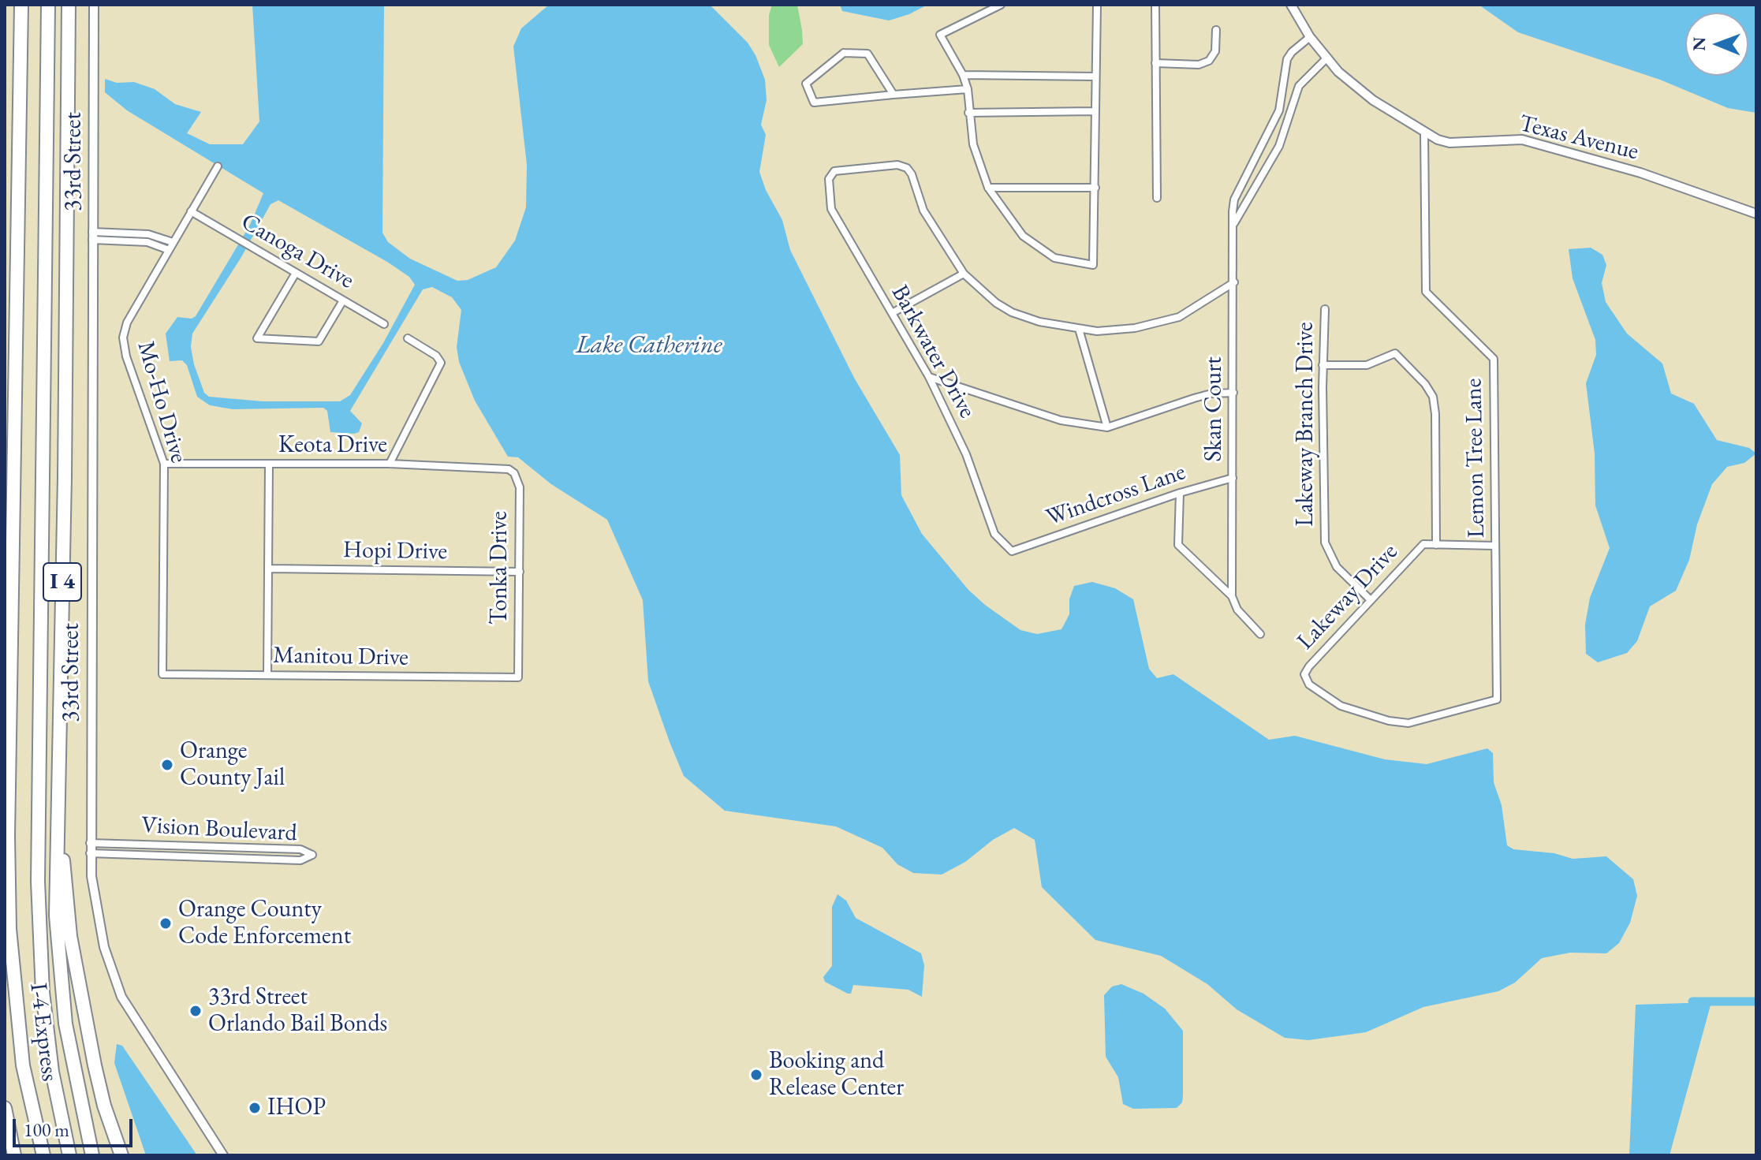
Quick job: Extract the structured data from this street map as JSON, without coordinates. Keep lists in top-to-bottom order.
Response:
{
  "streets": {
    "highway": ["I 4", "I-4 Express"],
    "street": [
      "Texas Avenue",
      "33rd Street",
      "Canoga Drive",
      "Barkwater Drive",
      "Mo-Ho Drive",
      "Skan Court",
      "Lakeway Branch Drive",
      "Keota Drive",
      "Lemon Tree Lane",
      "Windcross Lane",
      "Hopi Drive",
      "Tonka Drive",
      "Lakeway Drive",
      "Manitou Drive",
      "Vision Boulevard"
    ]
  },
  "crossings": [
    ["Texas Avenue", "Skan Court"],
    ["Texas Avenue", "Lemon Tree Lane"],
    ["33rd Street", "Vision Boulevard"],
    ["Canoga Drive", "Mo-Ho Drive"],
    ["Barkwater Drive", "Windcross Lane"],
    ["Mo-Ho Drive", "Keota Drive"],
    ["Mo-Ho Drive", "Manitou Drive"],
    ["Skan Court", "Windcross Lane"],
    ["Lakeway Branch Drive", "Lakeway Drive"],
    ["Keota Drive", "Tonka Drive"],
    ["Lemon Tree Lane", "Lakeway Drive"],
    ["Hopi Drive", "Tonka Drive"],
    ["Tonka Drive", "Manitou Drive"]
  ],
  "water": ["Lake Catherine"],
  "places": [
    "Orange County Jail",
    "Orange County Code Enforcement",
    "33rd Street Orlando Bail Bonds",
    "Booking and Release Center",
    "IHOP"
  ],
  "scale_bar": "100 m",
  "north": "left"
}
